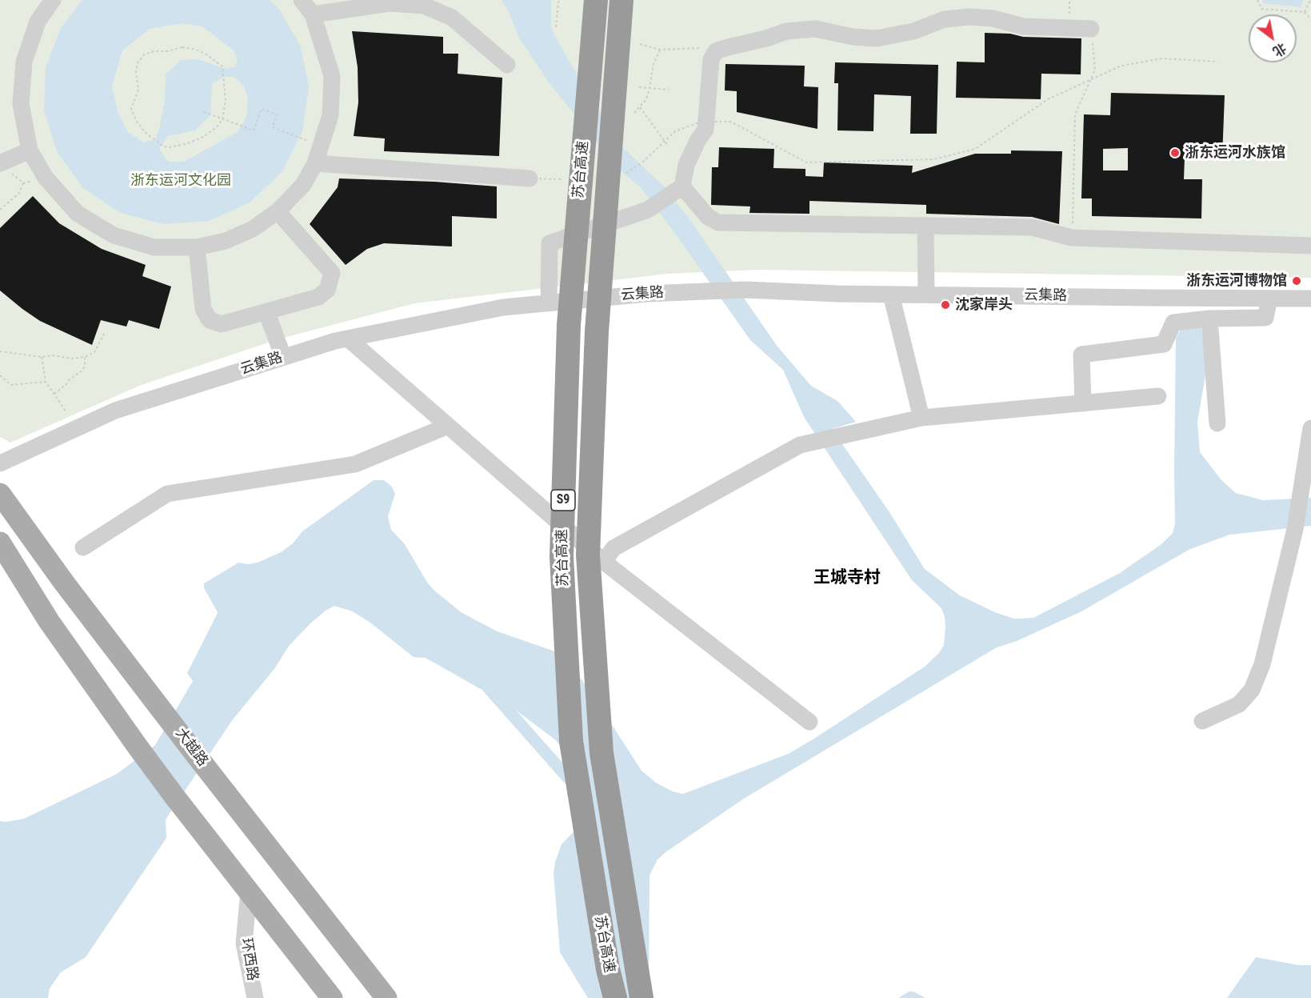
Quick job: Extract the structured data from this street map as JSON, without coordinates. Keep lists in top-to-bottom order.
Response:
{
  "streets": {
    "highway": ["苏台高速", "S9"],
    "main road": ["大越路"],
    "street": ["云集路", "环西路"]
  },
  "districts": ["王城寺村"],
  "parks": ["浙东运河文化园"],
  "places": ["浙东运河水族馆", "浙东运河博物馆", "沈家岸头"],
  "north": "bottom right"
}
